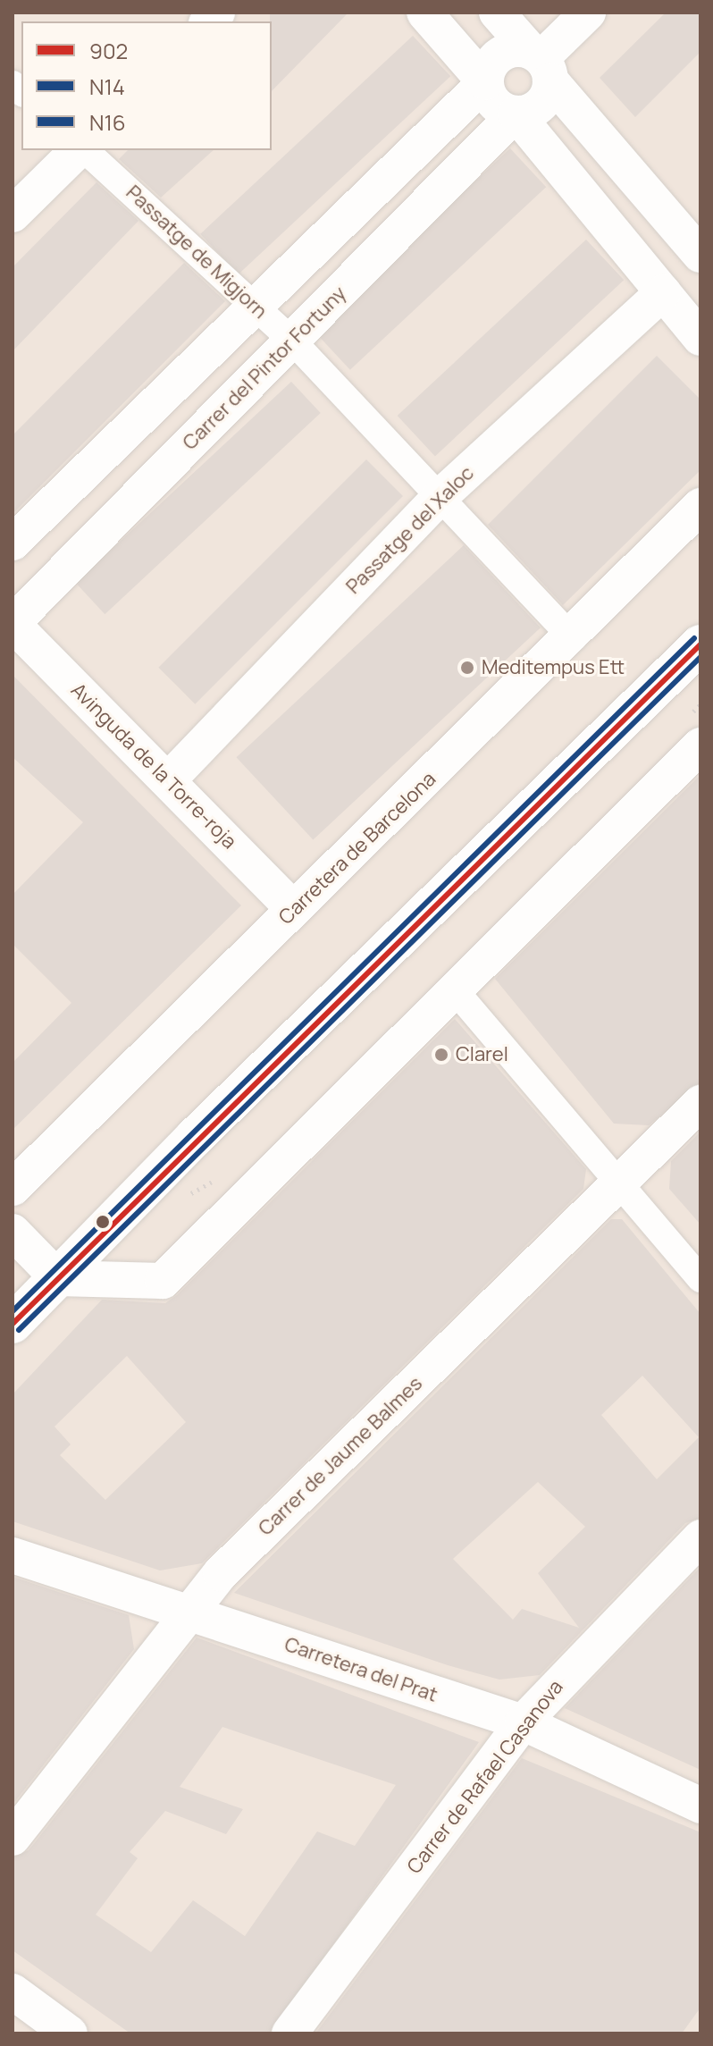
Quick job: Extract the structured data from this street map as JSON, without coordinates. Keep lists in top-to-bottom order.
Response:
{
  "streets": {
    "street": [
      "Passatge de Migjorn",
      "Carrer del Pintor Fortuny",
      "Passatge del Xaloc",
      "Avinguda de la Torre-roja",
      "Carretera de Barcelona",
      "Carrer de Jaume Balmes",
      "Carretera del Prat",
      "Carrer de Rafael Casanova"
    ]
  },
  "crossings": [
    ["Passatge de Migjorn", "Carrer del Pintor Fortuny"],
    ["Passatge de Migjorn", "Passatge del Xaloc"],
    ["Passatge de Migjorn", "Carretera de Barcelona"],
    ["Carrer del Pintor Fortuny", "Avinguda de la Torre-roja"],
    ["Passatge del Xaloc", "Avinguda de la Torre-roja"],
    ["Avinguda de la Torre-roja", "Carretera de Barcelona"],
    ["Carrer de Jaume Balmes", "Carretera del Prat"],
    ["Carretera del Prat", "Carrer de Rafael Casanova"]
  ],
  "places": ["Meditempus Ett", "Clarel"],
  "lines": ["transit line N16", "transit line 902", "transit line N14"],
  "legend": ["902", "N14", "N16"]
}
